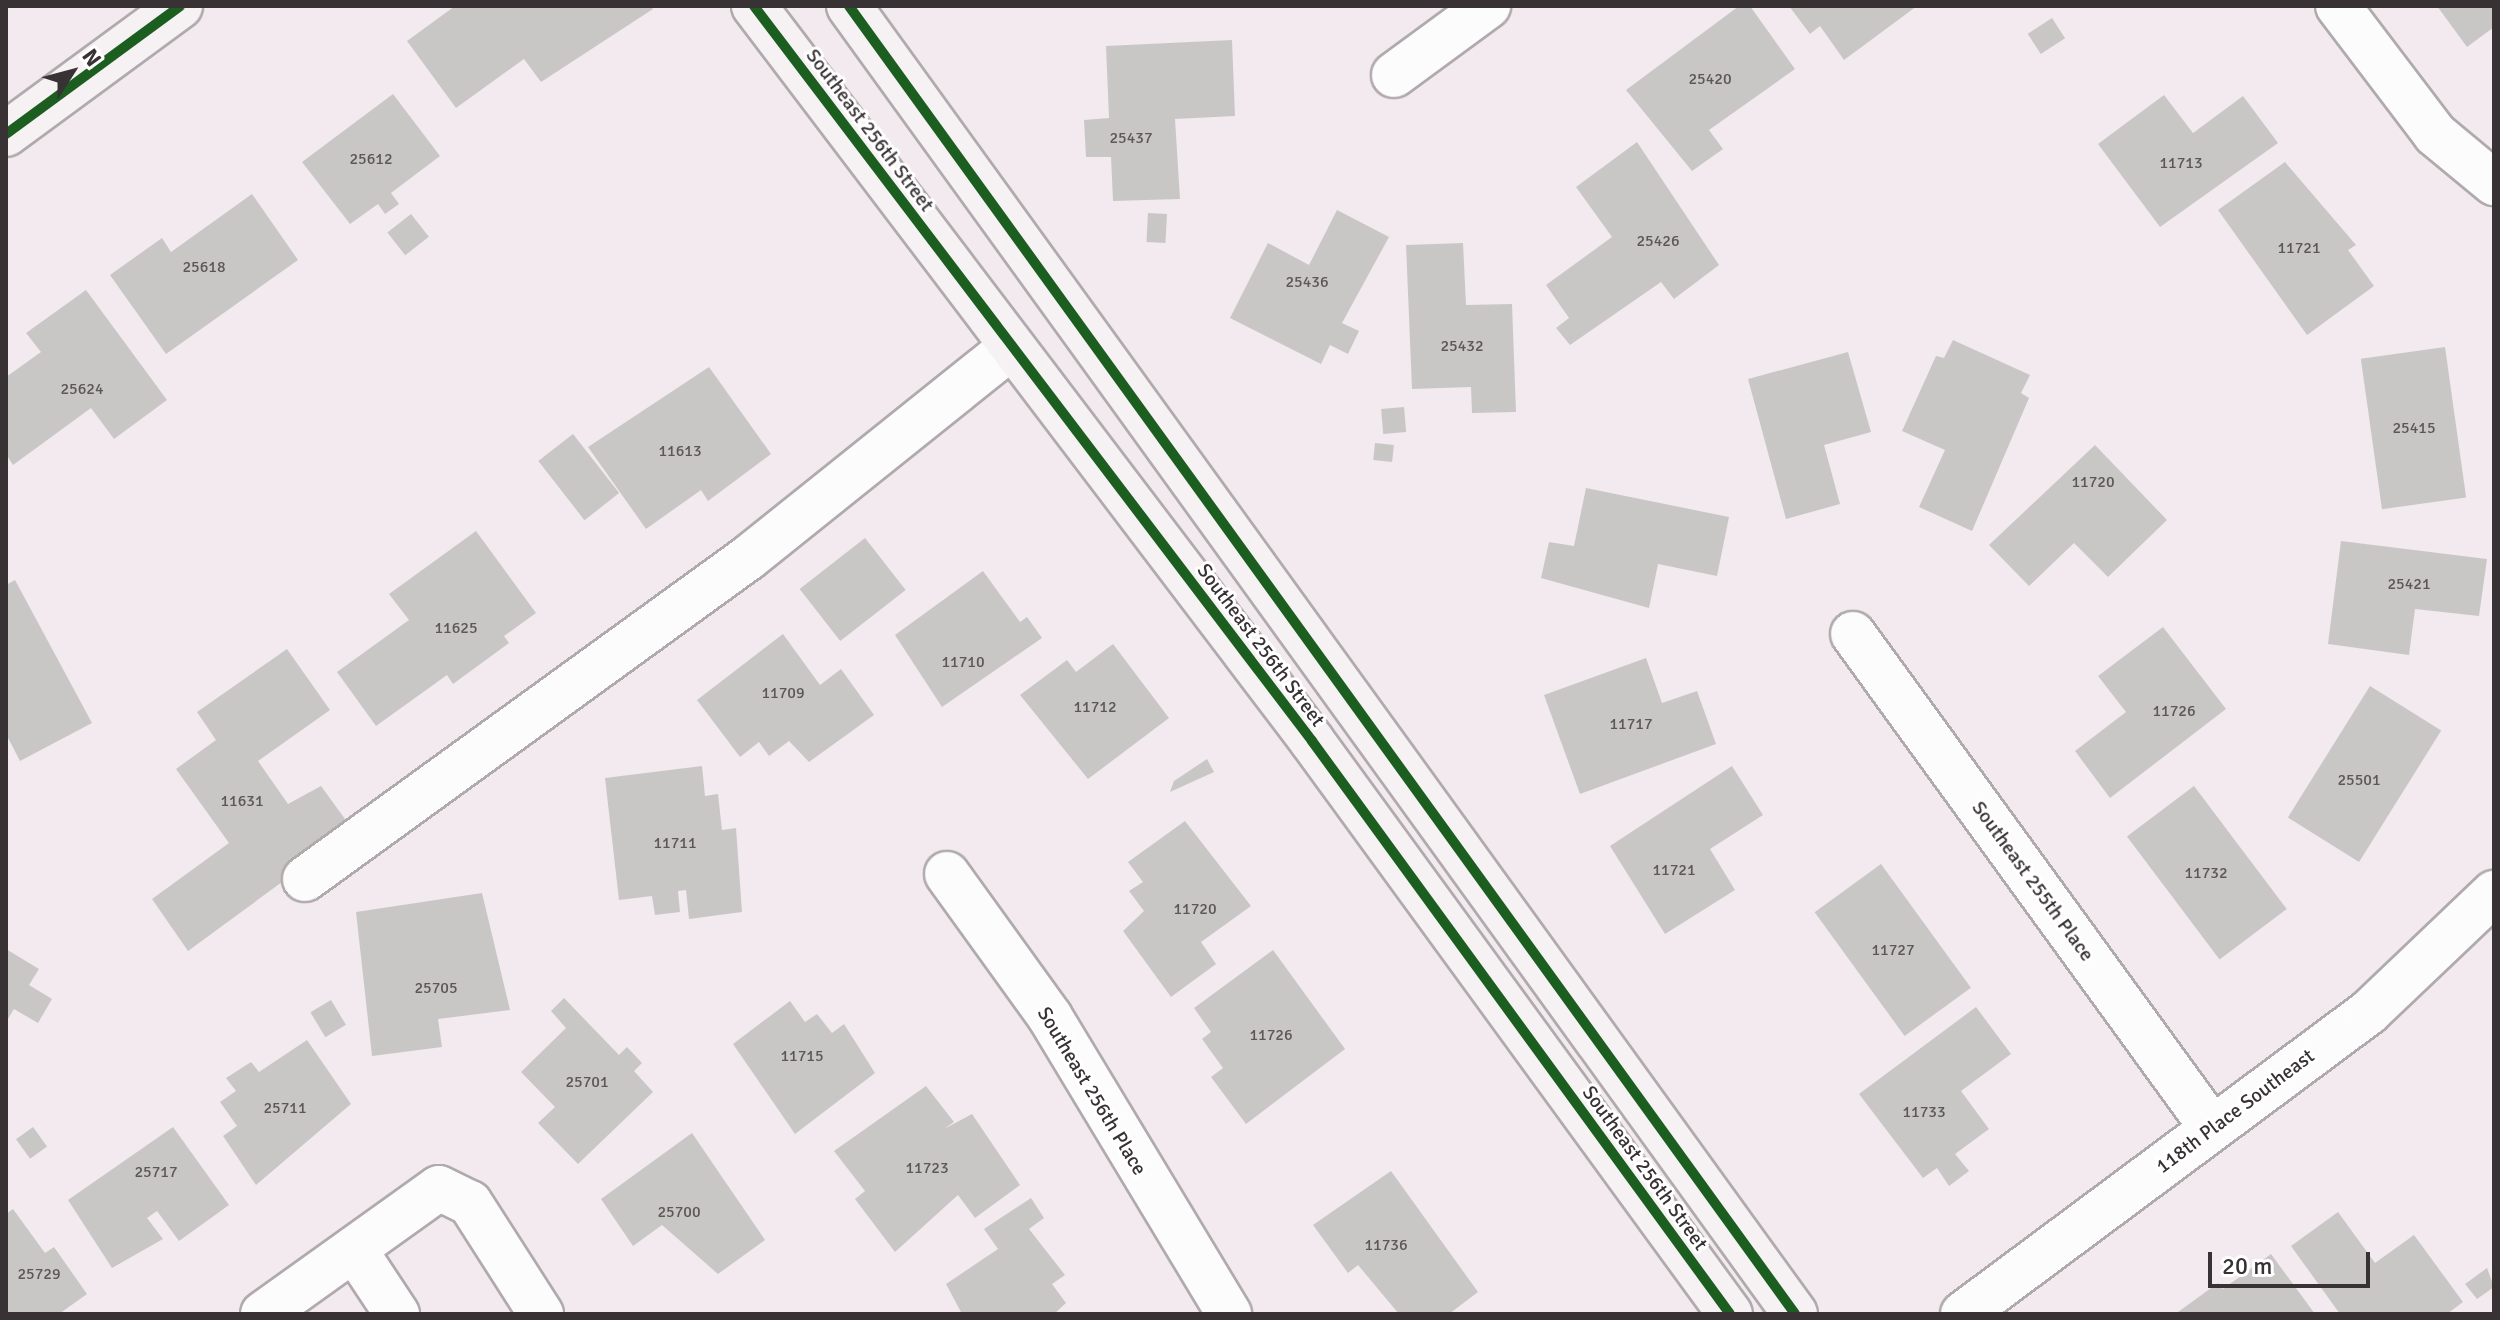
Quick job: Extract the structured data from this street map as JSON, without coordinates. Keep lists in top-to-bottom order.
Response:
{
  "streets": {
    "main road": ["Southeast 256th Street"],
    "street": ["Southeast 255th Place", "Southeast 256th Place", "118th Place Southeast"]
  },
  "crossings": [
    ["Southeast 255th Place", "118th Place Southeast"]
  ],
  "house_numbers": [
    "25420",
    "25437",
    "25612",
    "11713",
    "25426",
    "11721",
    "25618",
    "25436",
    "25432",
    "25624",
    "25415",
    "11613",
    "11720",
    "25421",
    "11625",
    "11710",
    "11709",
    "11712",
    "11726",
    "11717",
    "25501",
    "11631",
    "11711",
    "11721",
    "11732",
    "11720",
    "11727",
    "25705",
    "11726",
    "11715",
    "25701",
    "25711",
    "11733",
    "11723",
    "25717",
    "25700",
    "11736",
    "25729"
  ],
  "scale_bar": "20 m",
  "north": "top right"
}
